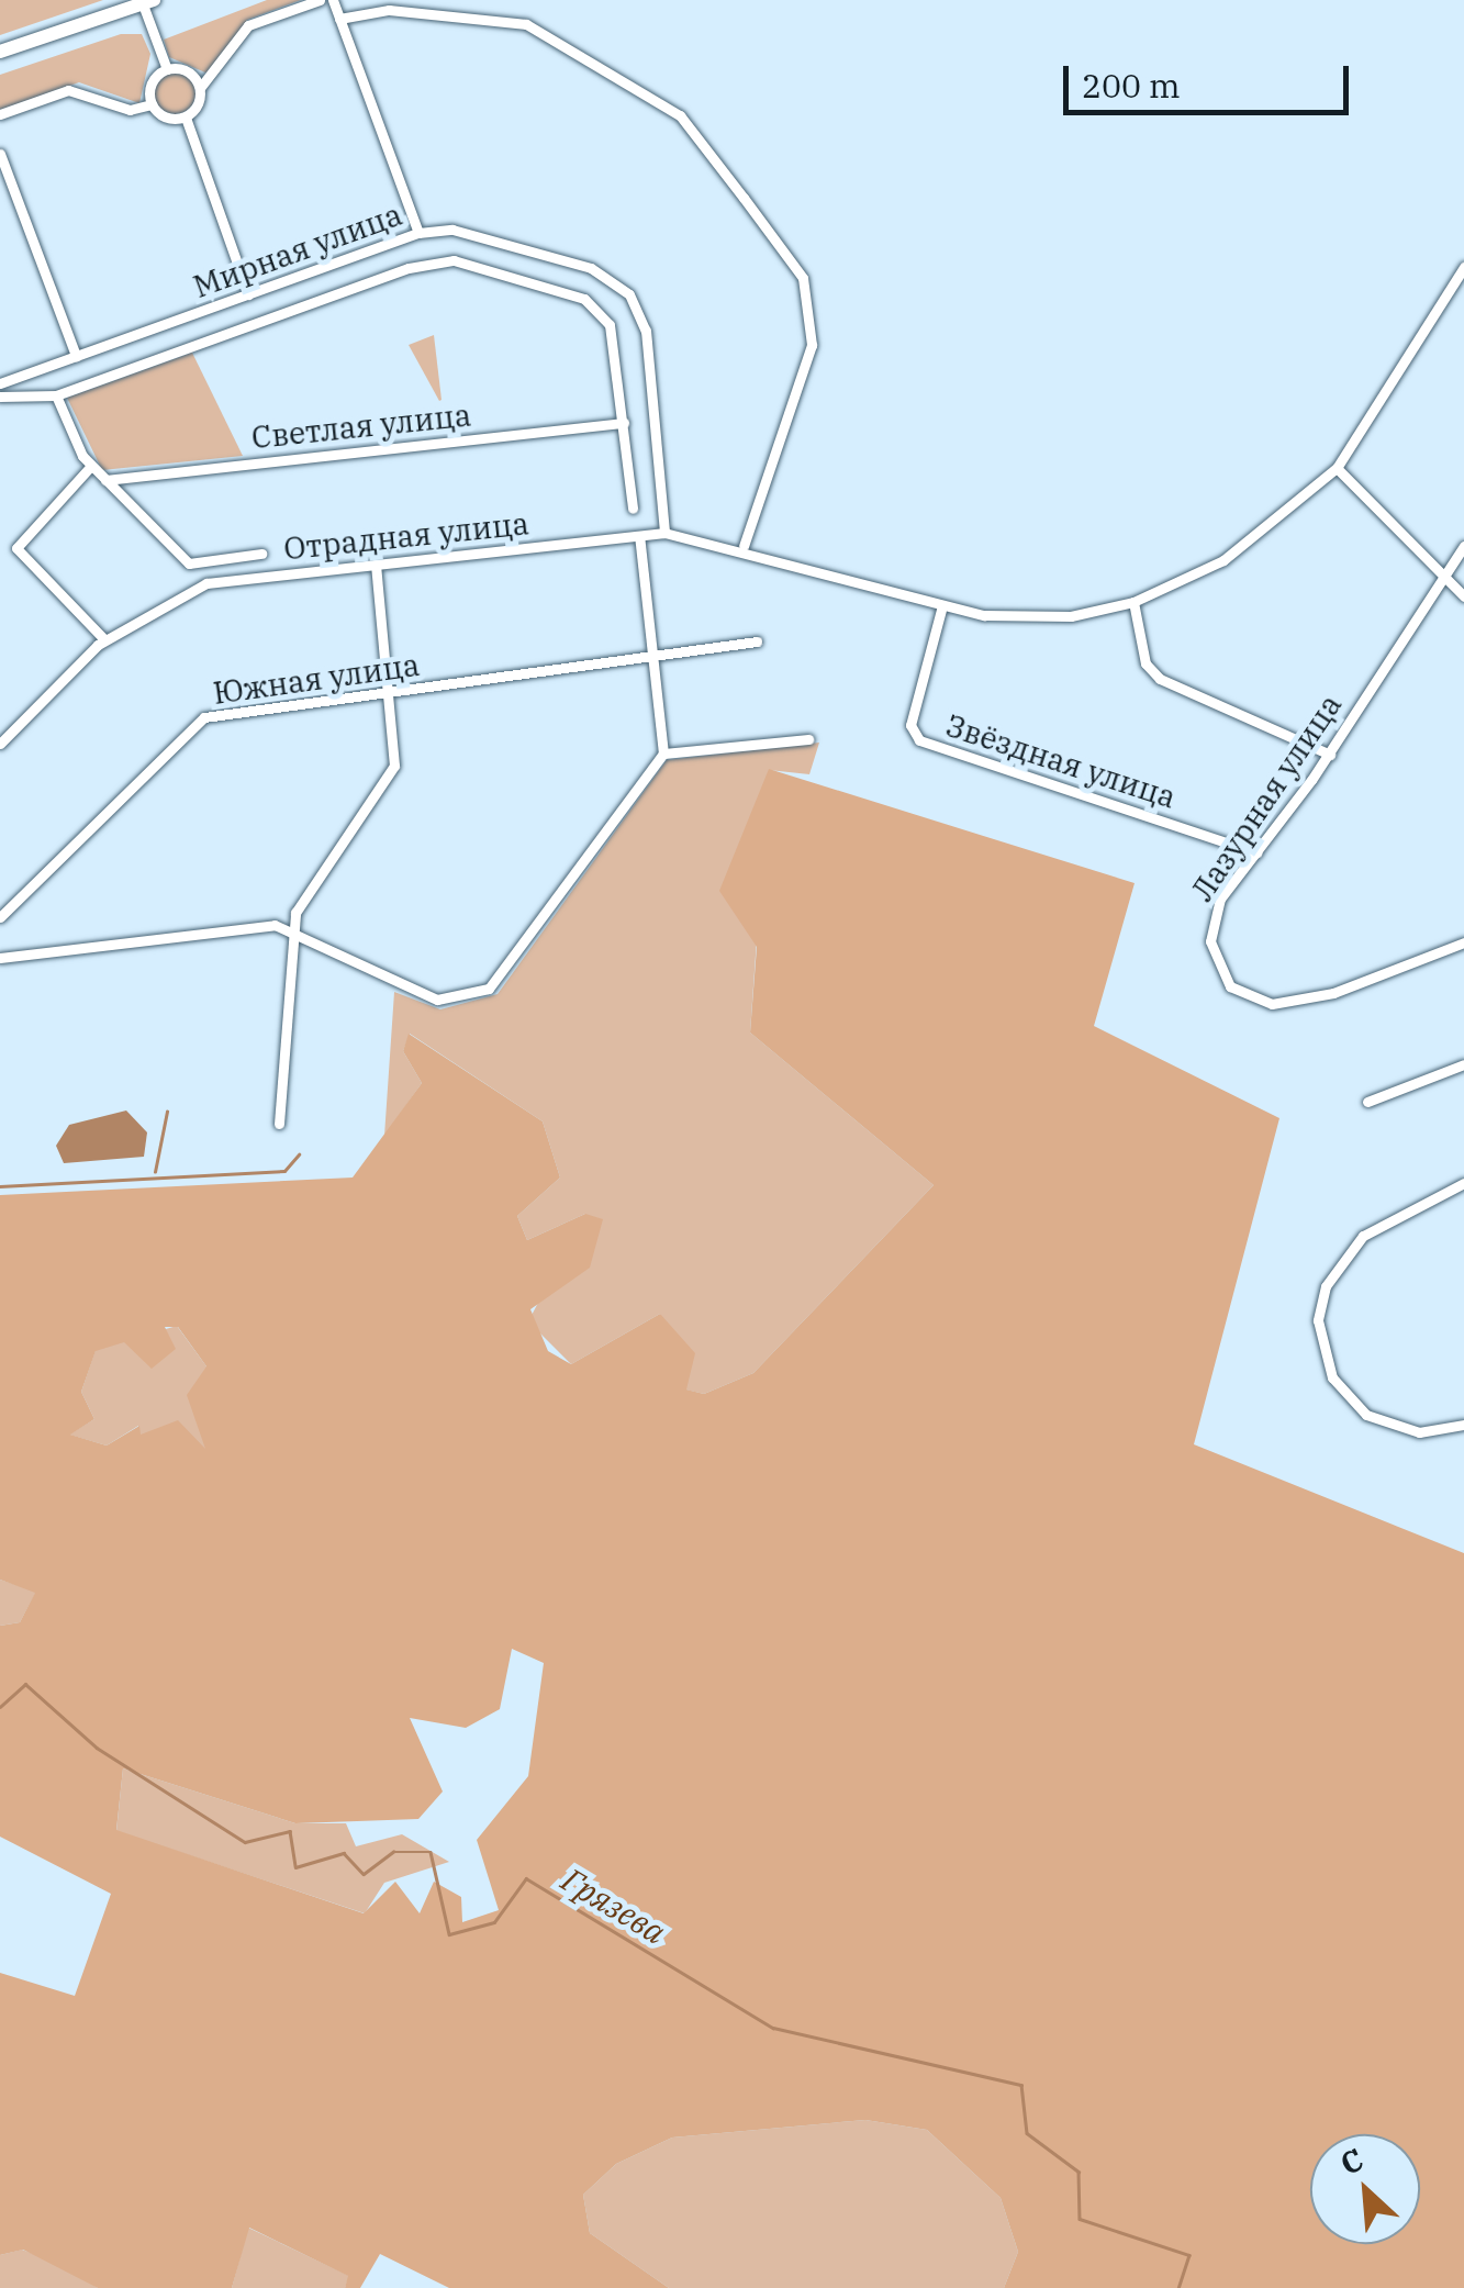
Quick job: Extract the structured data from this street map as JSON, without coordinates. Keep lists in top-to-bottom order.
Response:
{
  "streets": {
    "street": [
      "Мирная улица",
      "Светлая улица",
      "Отрадная улица",
      "Южная улица",
      "Звёздная улица",
      "Лазурная улица"
    ]
  },
  "crossings": [
    ["Мирная улица", "Светлая улица"],
    ["Мирная улица", "Отрадная улица"],
    ["Отрадная улица", "Звёздная улица"],
    ["Звёздная улица", "Лазурная улица"]
  ],
  "water": ["Грязева"],
  "scale_bar": "200 m",
  "north": "top left"
}
